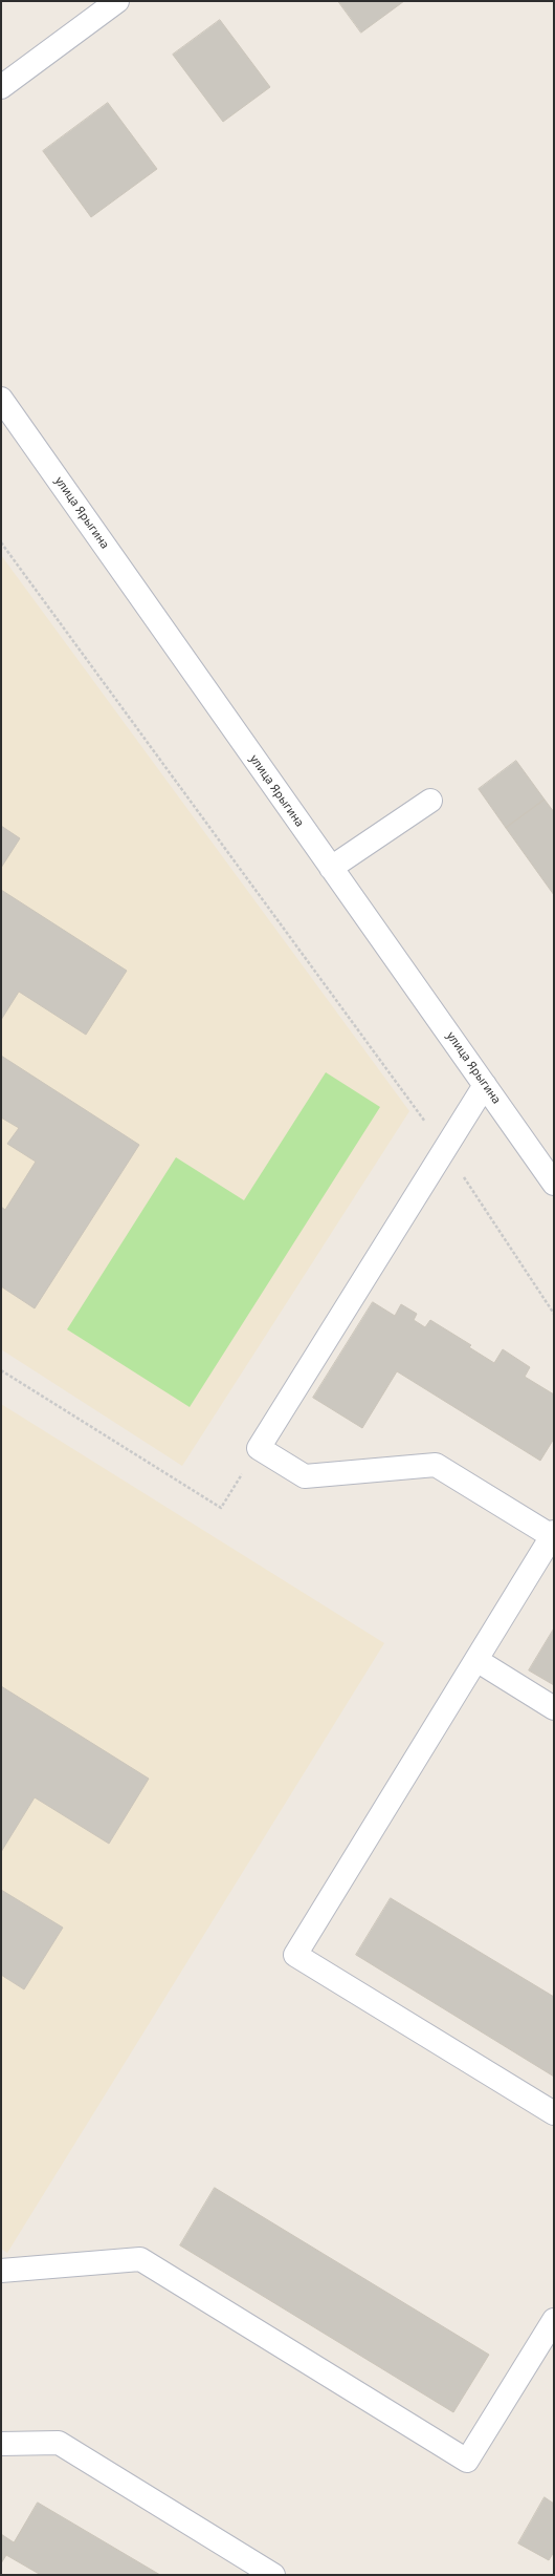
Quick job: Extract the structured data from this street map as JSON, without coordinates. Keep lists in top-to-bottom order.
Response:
{
  "streets": {
    "street": ["улица Ярыгина"]
  }
}
